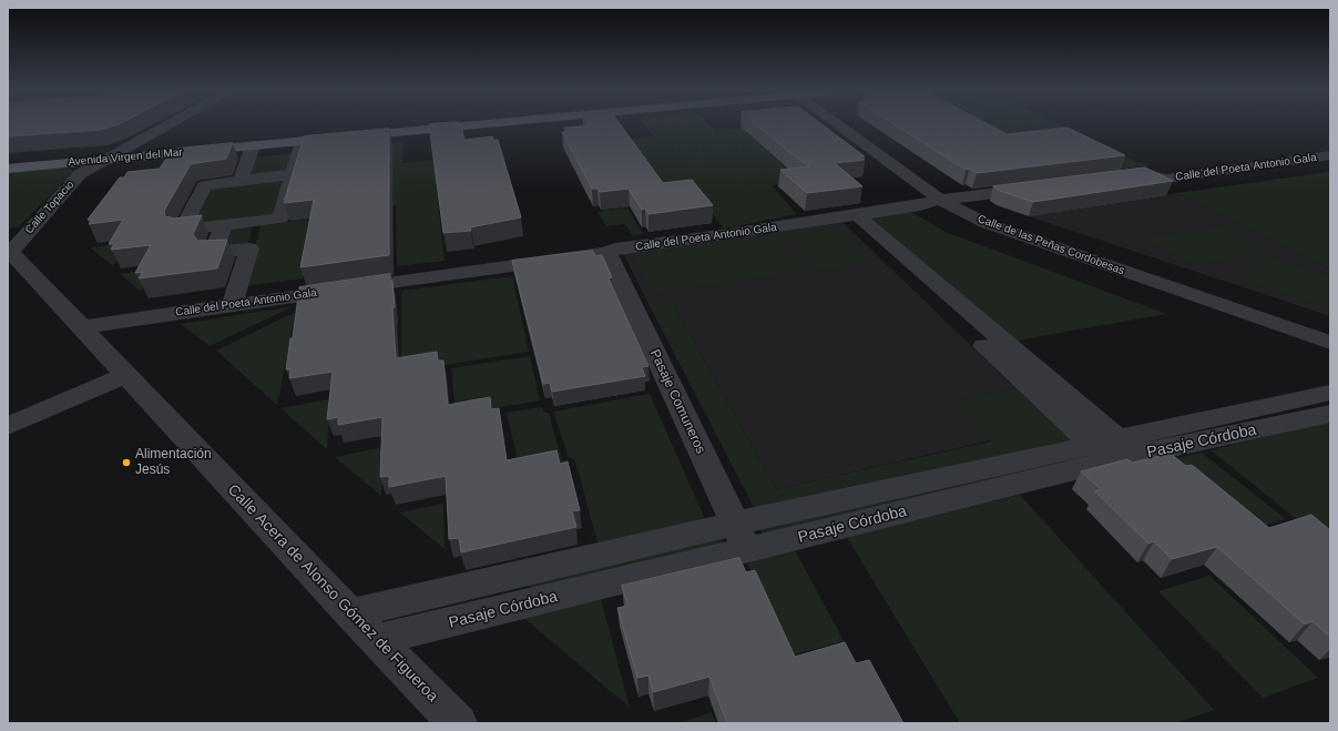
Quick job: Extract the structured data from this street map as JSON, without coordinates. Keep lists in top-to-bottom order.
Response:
{
  "streets": {
    "main road": ["Avenida Virgen del Mar"],
    "street": [
      "Calle del Poeta Antonio Gala",
      "Calle Topacio",
      "Calle de las Peñas Cordobesas",
      "Pasaje Comuneros",
      "Pasaje Córdoba",
      "Calle Acera de Alonso Gómez de Figueroa"
    ]
  },
  "crossings": [
    ["Avenida Virgen del Mar", "Calle Topacio"],
    ["Calle del Poeta Antonio Gala", "Calle de las Peñas Cordobesas"],
    ["Calle del Poeta Antonio Gala", "Pasaje Comuneros"],
    ["Calle del Poeta Antonio Gala", "Calle Acera de Alonso Gómez de Figueroa"],
    ["Calle Topacio", "Calle Acera de Alonso Gómez de Figueroa"],
    ["Pasaje Comuneros", "Pasaje Córdoba"],
    ["Pasaje Córdoba", "Calle Acera de Alonso Gómez de Figueroa"]
  ],
  "places": ["Alimentación Jesús"]
}
